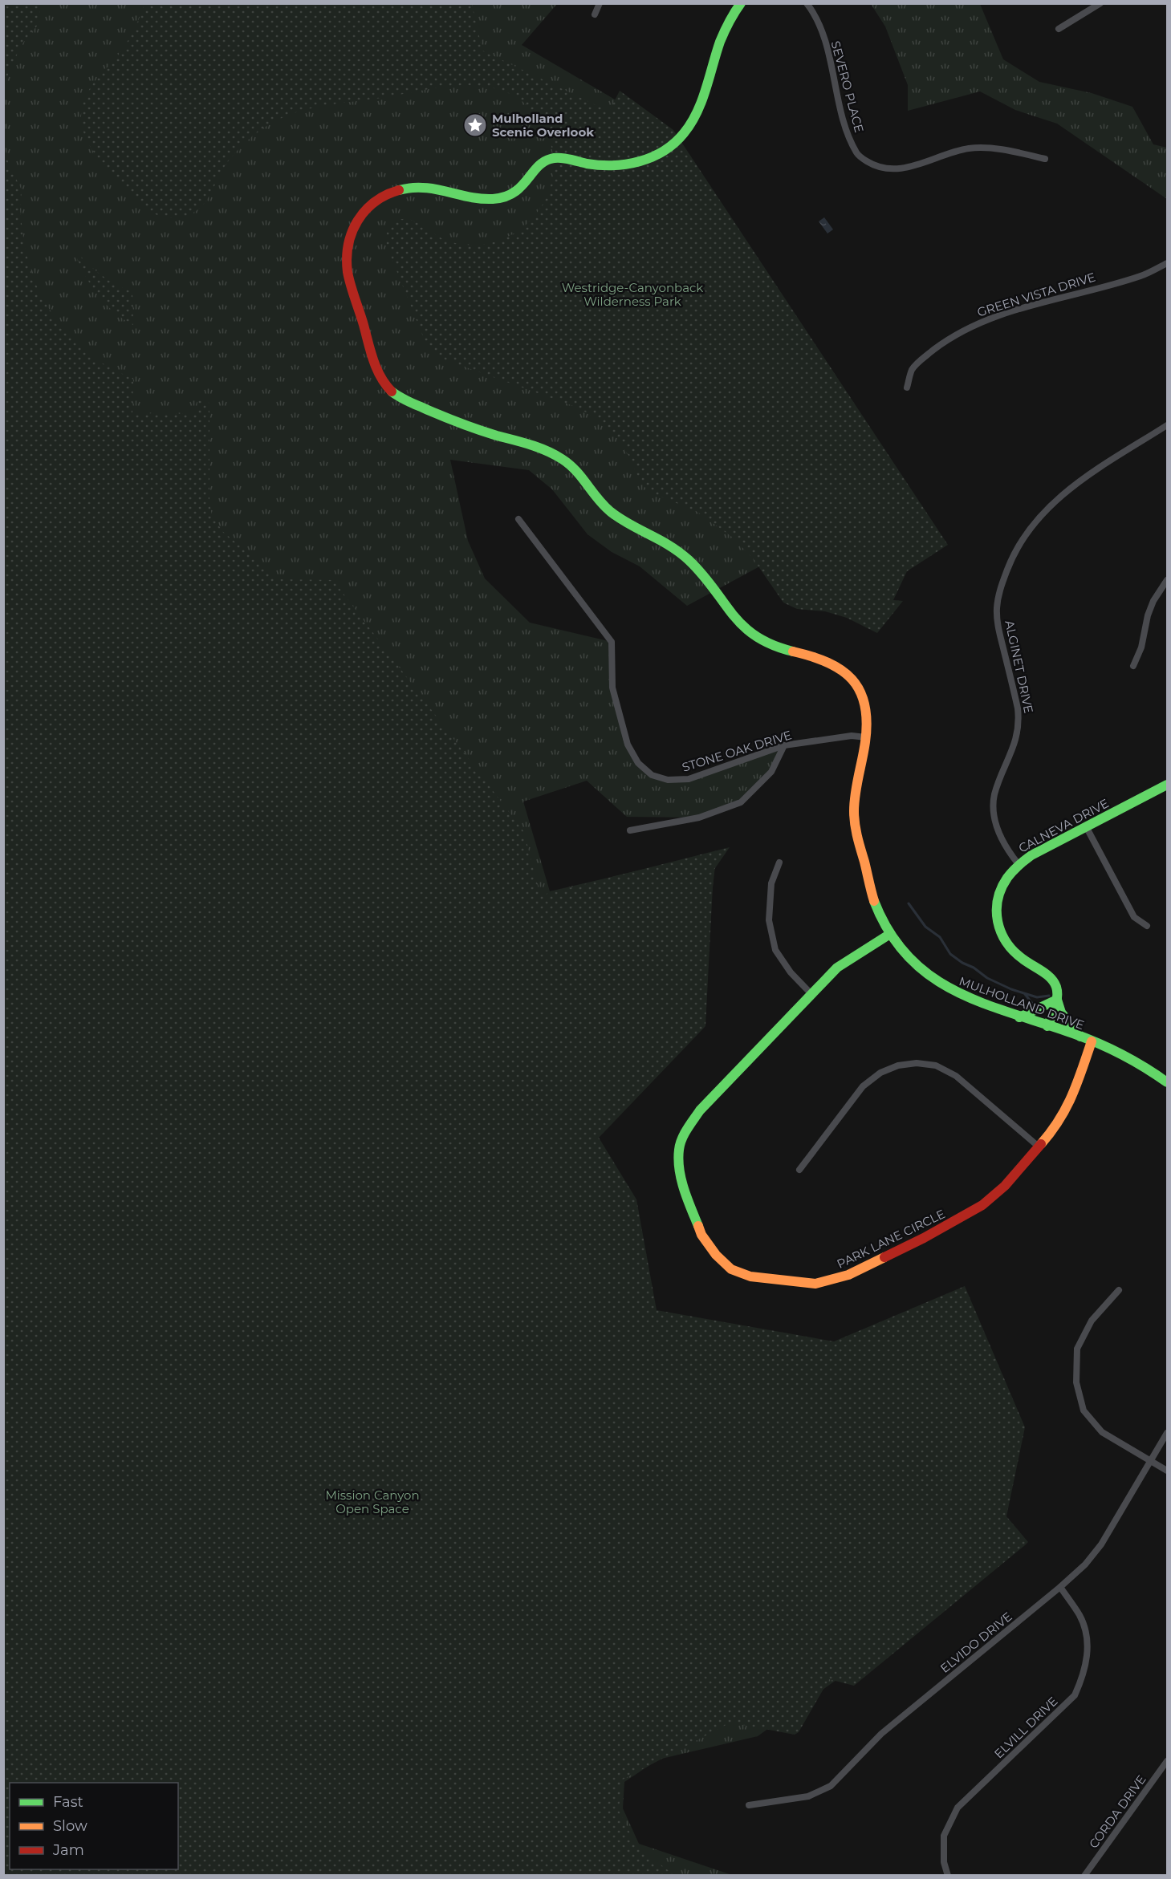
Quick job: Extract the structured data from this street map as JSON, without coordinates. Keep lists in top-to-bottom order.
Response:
{
  "streets": {
    "main road": ["CALNEVA DRIVE", "MULHOLLAND DRIVE", "PARK LANE CIRCLE"],
    "street": [
      "SEVERO PLACE",
      "GREEN VISTA DRIVE",
      "ALGINET DRIVE",
      "STONE OAK DRIVE",
      "ELVIDO DRIVE",
      "ELVILL DRIVE",
      "CORDA DRIVE"
    ]
  },
  "crossings": [
    ["ALGINET DRIVE", "CALNEVA DRIVE"],
    ["STONE OAK DRIVE", "MULHOLLAND DRIVE"],
    ["CALNEVA DRIVE", "MULHOLLAND DRIVE"],
    ["MULHOLLAND DRIVE", "PARK LANE CIRCLE"],
    ["ELVIDO DRIVE", "ELVILL DRIVE"]
  ],
  "parks": ["Westridge-Canyonback Wilderness Park", "Mission Canyon Open Space"],
  "places": {
    "place": ["Mulholland Scenic Overlook"]
  },
  "legend": ["Fast", "Slow", "Jam"]
}
